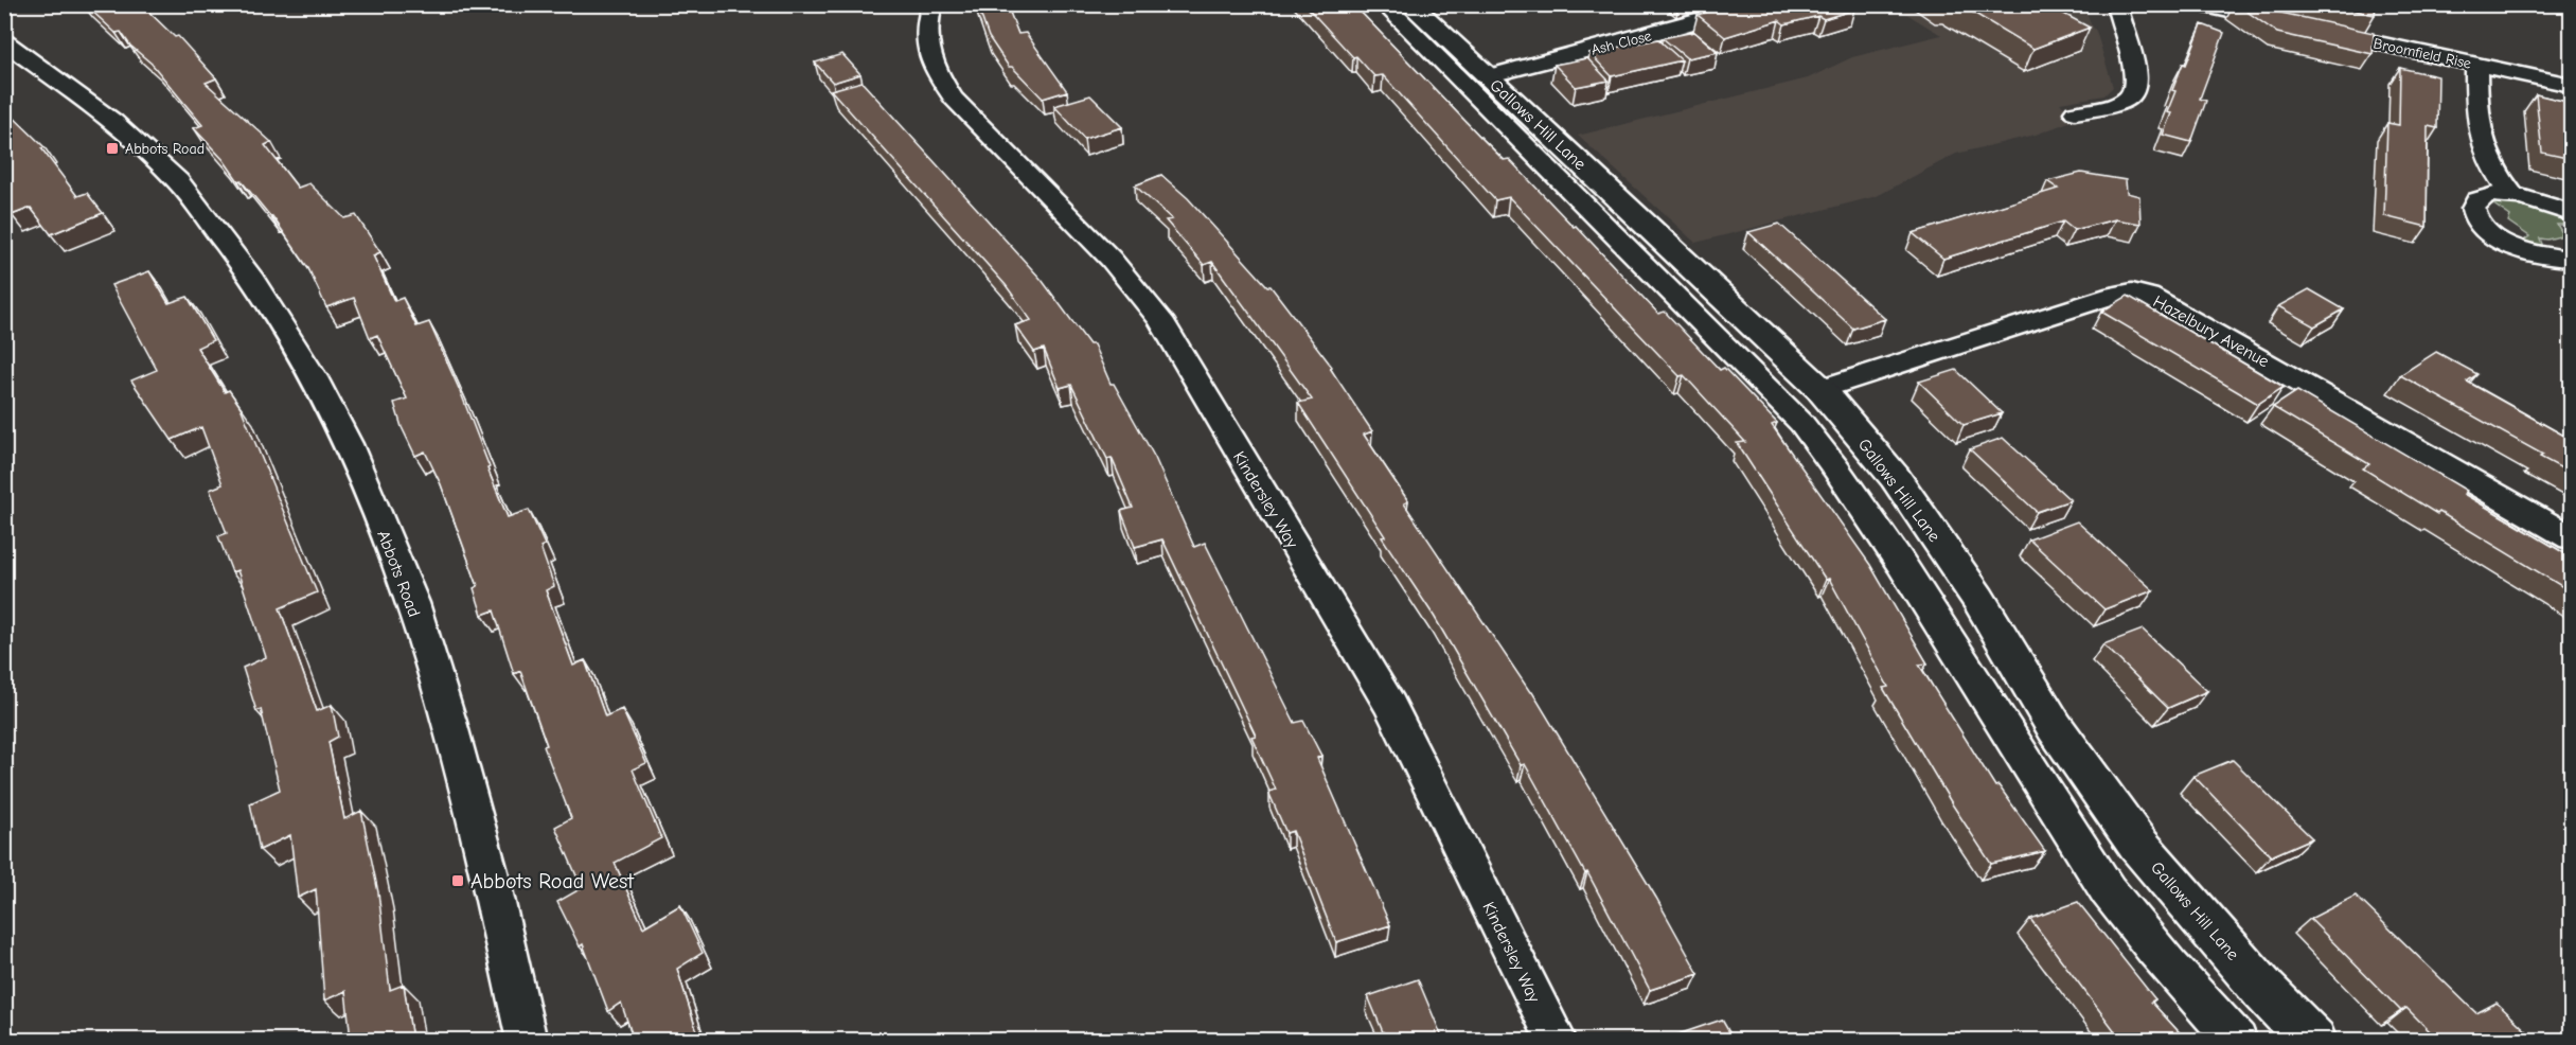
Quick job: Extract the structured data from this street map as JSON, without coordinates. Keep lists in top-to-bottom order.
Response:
{
  "streets": {
    "street": [
      "Ash Close",
      "Broomfield Rise",
      "Gallows Hill Lane",
      "Hazelbury Avenue",
      "Kindersley Way",
      "Abbots Road"
    ]
  },
  "crossings": [
    ["Ash Close", "Gallows Hill Lane"],
    ["Gallows Hill Lane", "Hazelbury Avenue"]
  ],
  "places": {
    "transit": ["Abbots Road", "Abbots Road West"]
  }
}
